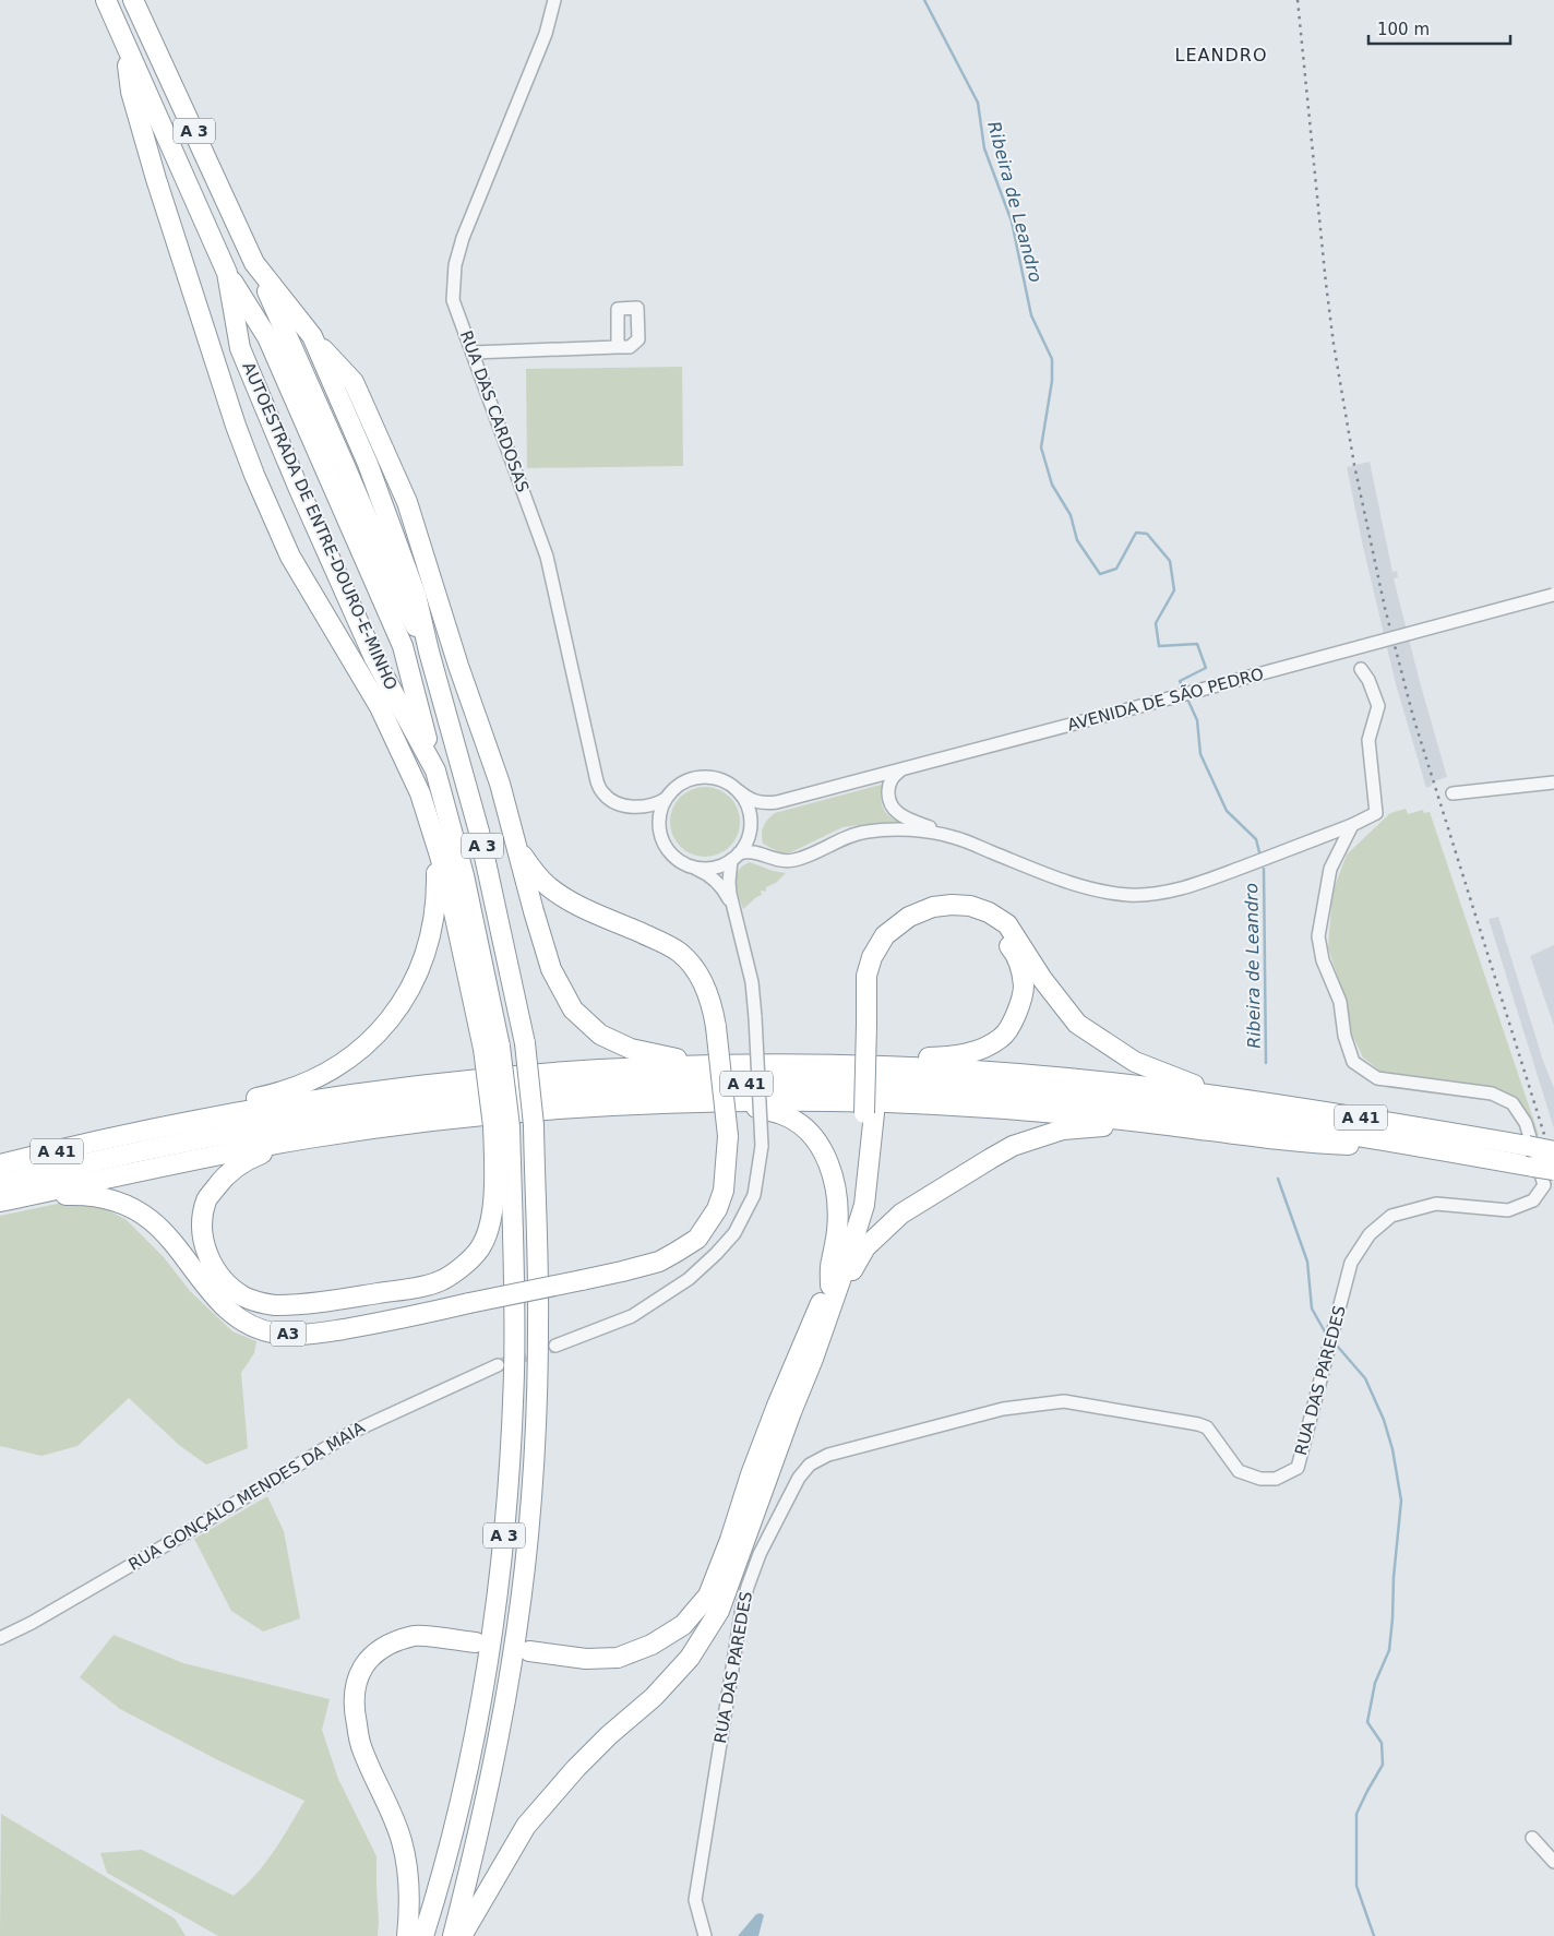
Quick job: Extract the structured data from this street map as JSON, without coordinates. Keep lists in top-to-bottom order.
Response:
{
  "streets": {
    "highway": [
      "A 3",
      "AUTOESTRADA DE ENTRE-DOURO-E-MINHO",
      "A 41",
      "A3"
    ],
    "street": [
      "RUA DAS CARDOSAS",
      "AVENIDA DE SÃO PEDRO",
      "RUA DAS PAREDES",
      "RUA GONÇALO MENDES DA MAIA"
    ]
  },
  "crossings": [
    ["A 3", "AUTOESTRADA DE ENTRE-DOURO-E-MINHO"],
    ["RUA DAS CARDOSAS", "AVENIDA DE SÃO PEDRO"]
  ],
  "districts": ["LEANDRO"],
  "water": ["Ribeira de Leandro"],
  "scale_bar": "100 m"
}
